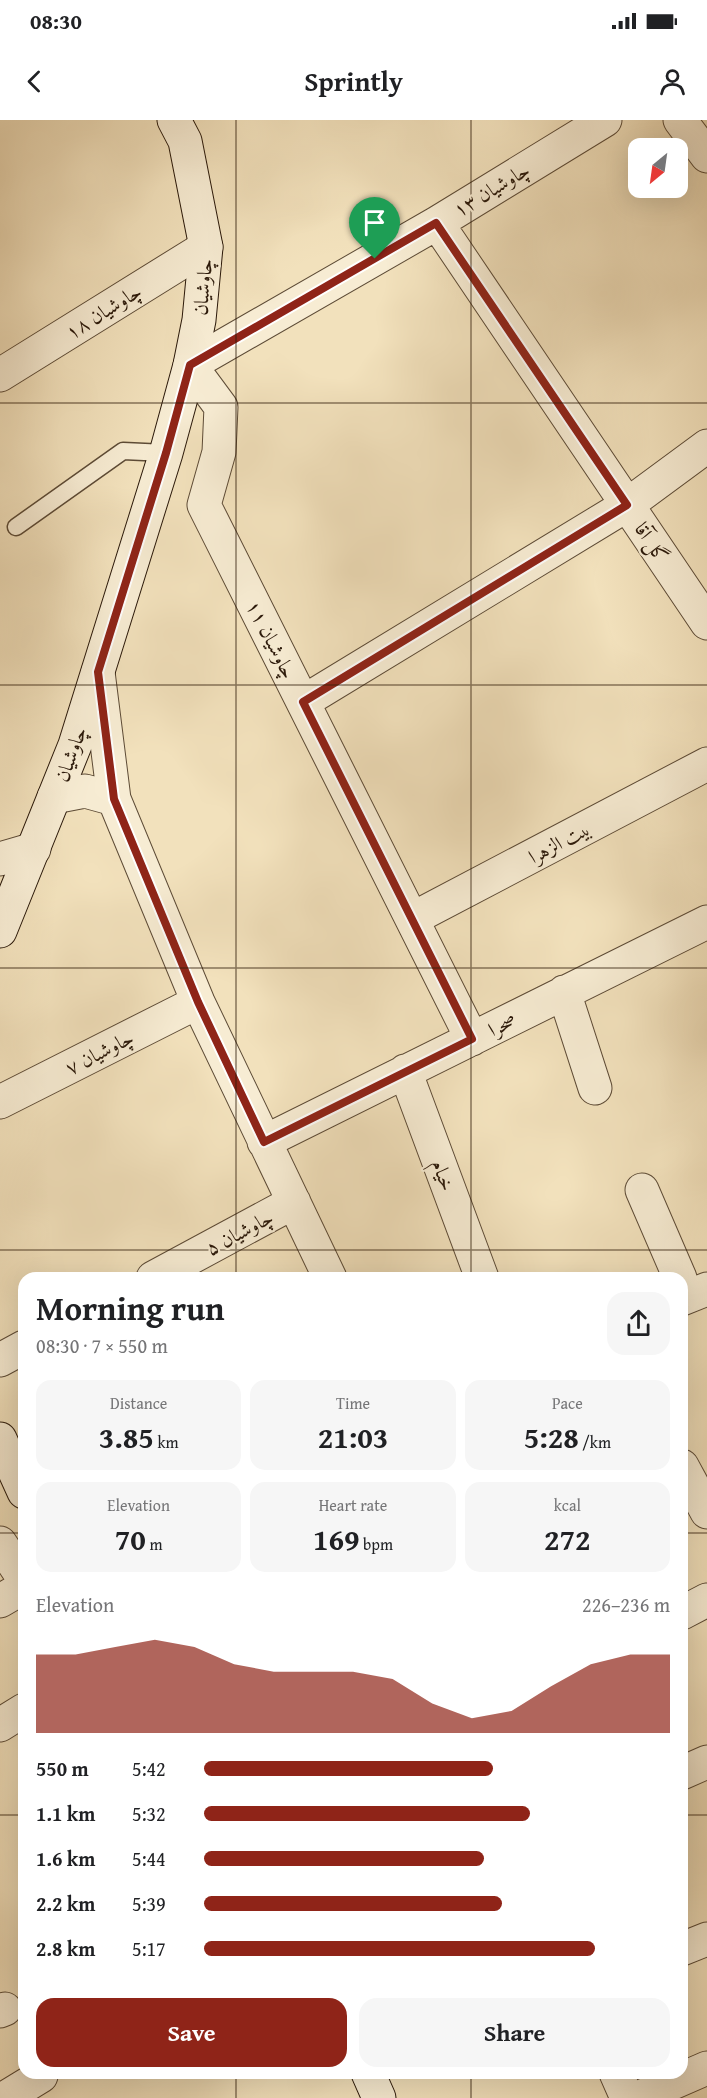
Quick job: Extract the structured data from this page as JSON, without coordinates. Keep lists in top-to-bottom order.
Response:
{
  "streets": {
    "street": [
      "چاوشیان ۱۳",
      "چاوشیان",
      "چاوشیان ۱۸",
      "گل آقا",
      "چاوشیان ۱۱",
      "بیت الزهرا",
      "صحرا",
      "چاوشیان ۷",
      "خیام",
      "چاوشیان ۵"
    ]
  },
  "crossings": [
    ["چاوشیان ۱۳", "چاوشیان"],
    ["چاوشیان ۱۳", "گل آقا"],
    ["چاوشیان ۱۳", "چاوشیان ۱۱"],
    ["چاوشیان", "چاوشیان ۱۸"],
    ["چاوشیان", "چاوشیان ۱۱"],
    ["چاوشیان ۱۱", "بیت الزهرا"],
    ["چاوشیان ۱۱", "صحرا"],
    ["صحرا", "خیام"]
  ],
  "north": "bottom left",
  "page": {
    "status": "08:30",
    "header": "Sprintly",
    "heading": ["Morning run", "08:30 · 7 × 550 m"],
    "stats": [
      ["Distance", "3.85 km"],
      ["Time", "21:03"],
      ["Pace", "5:28 /km"],
      ["Elevation", "70 m"],
      ["Heart rate", "169 bpm"],
      ["kcal", "272"]
    ],
    "chart": ["Elevation", "226–236 m"],
    "list": [
      {
        "name": "550 m",
        "note": "5:42"
      },
      {
        "name": "1.1 km",
        "note": "5:32"
      },
      {
        "name": "1.6 km",
        "note": "5:44"
      },
      {
        "name": "2.2 km",
        "note": "5:39"
      },
      {
        "name": "2.8 km",
        "note": "5:17"
      }
    ],
    "buttons": ["Save", "Share"]
  }
}
